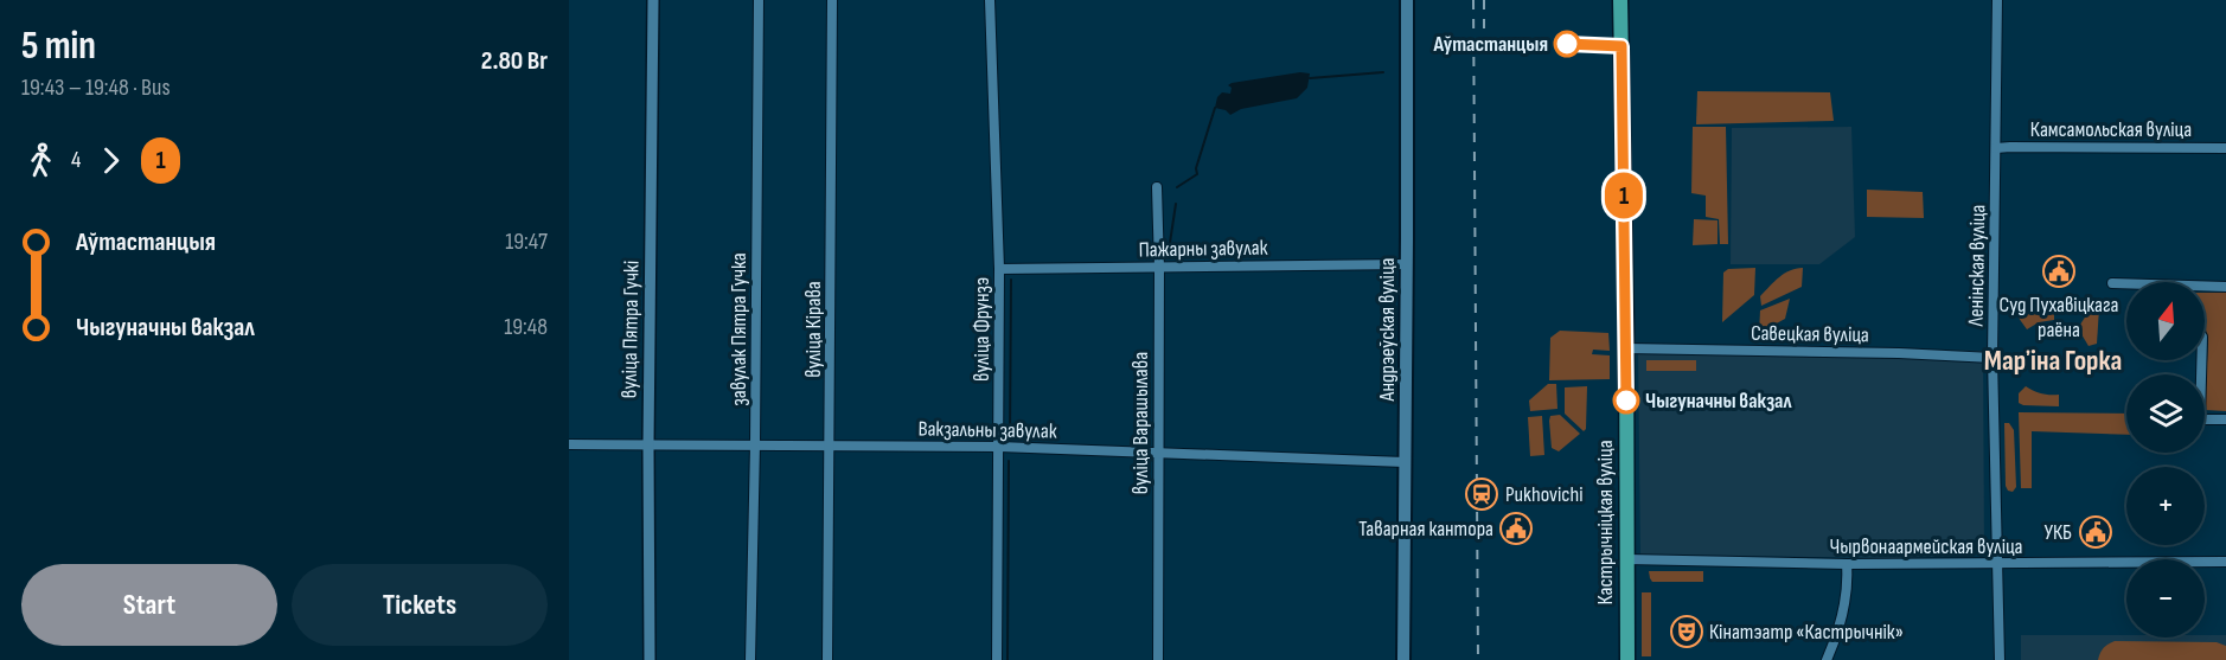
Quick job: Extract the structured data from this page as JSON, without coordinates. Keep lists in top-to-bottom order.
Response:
{
  "streets": {
    "main road": ["Андрэеўская вуліца", "Кастрычніцкая вуліца"],
    "street": [
      "Камсамольская вуліца",
      "Пажарны завулак",
      "Ленінская вуліца",
      "вуліца Пятра Гучкі",
      "завулак Пятра Гучка",
      "вуліца Кірава",
      "вуліца Фрунзэ",
      "Савецкая вуліца",
      "вуліца Варашылава",
      "Вакзальны завулак",
      "Чырвонаармейская вуліца"
    ]
  },
  "crossings": [
    ["Камсамольская вуліца", "Ленінская вуліца"],
    ["Пажарны завулак", "вуліца Фрунзэ"],
    ["Пажарны завулак", "Андрэеўская вуліца"],
    ["Пажарны завулак", "вуліца Варашылава"],
    ["Ленінская вуліца", "Савецкая вуліца"],
    ["Ленінская вуліца", "Чырвонаармейская вуліца"],
    ["вуліца Пятра Гучкі", "Вакзальны завулак"],
    ["завулак Пятра Гучка", "Вакзальны завулак"],
    ["вуліца Кірава", "Вакзальны завулак"],
    ["вуліца Фрунзэ", "Вакзальны завулак"],
    ["Андрэеўская вуліца", "Вакзальны завулак"],
    ["Савецкая вуліца", "Кастрычніцкая вуліца"],
    ["вуліца Варашылава", "Вакзальны завулак"],
    ["Кастрычніцкая вуліца", "Чырвонаармейская вуліца"]
  ],
  "districts": ["Марʼіна Горка"],
  "places": {
    "other": ["Аўтастанцыя", "Чыгуначны вакзал"],
    "public building": ["Суд Пухавіцкага раёна", "Таварная кантора", "УКБ"],
    "station": ["Pukhovichi"],
    "theatre": ["Кінатэатр «Кастрычнік»"]
  },
  "lines": ["bus line 1"],
  "north": "top",
  "page": {
    "heading": ["5 min", "19:43 – 19:48 · Bus", "2.80 Br"],
    "on_map": "1",
    "legs": ["4", "1"],
    "list": [
      {
        "name": "Аўтастанцыя",
        "value": "19:47"
      },
      {
        "name": "Чыгуначны вакзал",
        "value": "19:48"
      }
    ],
    "map_buttons": ["+", "−"],
    "buttons": ["Start", "Tickets"]
  }
}
